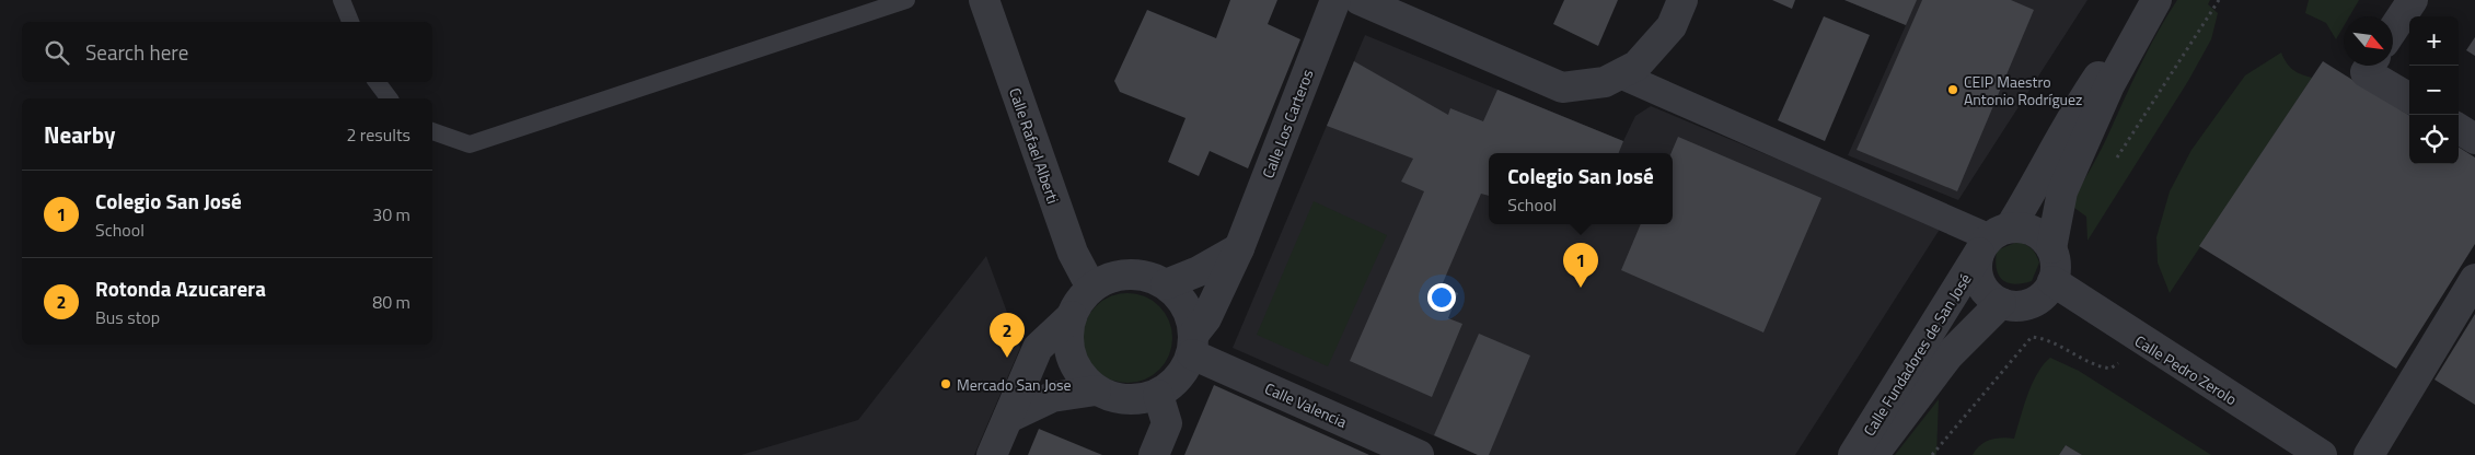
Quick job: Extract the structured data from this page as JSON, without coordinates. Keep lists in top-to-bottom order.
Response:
{
  "streets": {
    "street": [
      "Calle Los Carteros",
      "Calle Rafael Alberti",
      "Calle Fundadores de San José",
      "Calle Pedro Zerolo",
      "Calle Valencia"
    ]
  },
  "crossings": [
    ["Calle Los Carteros", "Calle Rafael Alberti"],
    ["Calle Los Carteros", "Calle Valencia"],
    ["Calle Rafael Alberti", "Calle Valencia"],
    ["Calle Fundadores de San José", "Calle Pedro Zerolo"]
  ],
  "places": ["CEIP Maestro Antonio Rodríguez", "Mercado San Jose"],
  "north": "bottom right",
  "page": {
    "map_buttons": ["+", "−"],
    "search": "Search here",
    "heading": ["Nearby", "2 results"],
    "popup": ["Colegio San José", "School"],
    "list": [
      {
        "mark": "1",
        "name": "Colegio San José",
        "note": "School",
        "value": "30 m"
      },
      {
        "mark": "2",
        "name": "Rotonda Azucarera",
        "note": "Bus stop",
        "value": "80 m"
      }
    ],
    "pins": ["1", "2"]
  }
}
